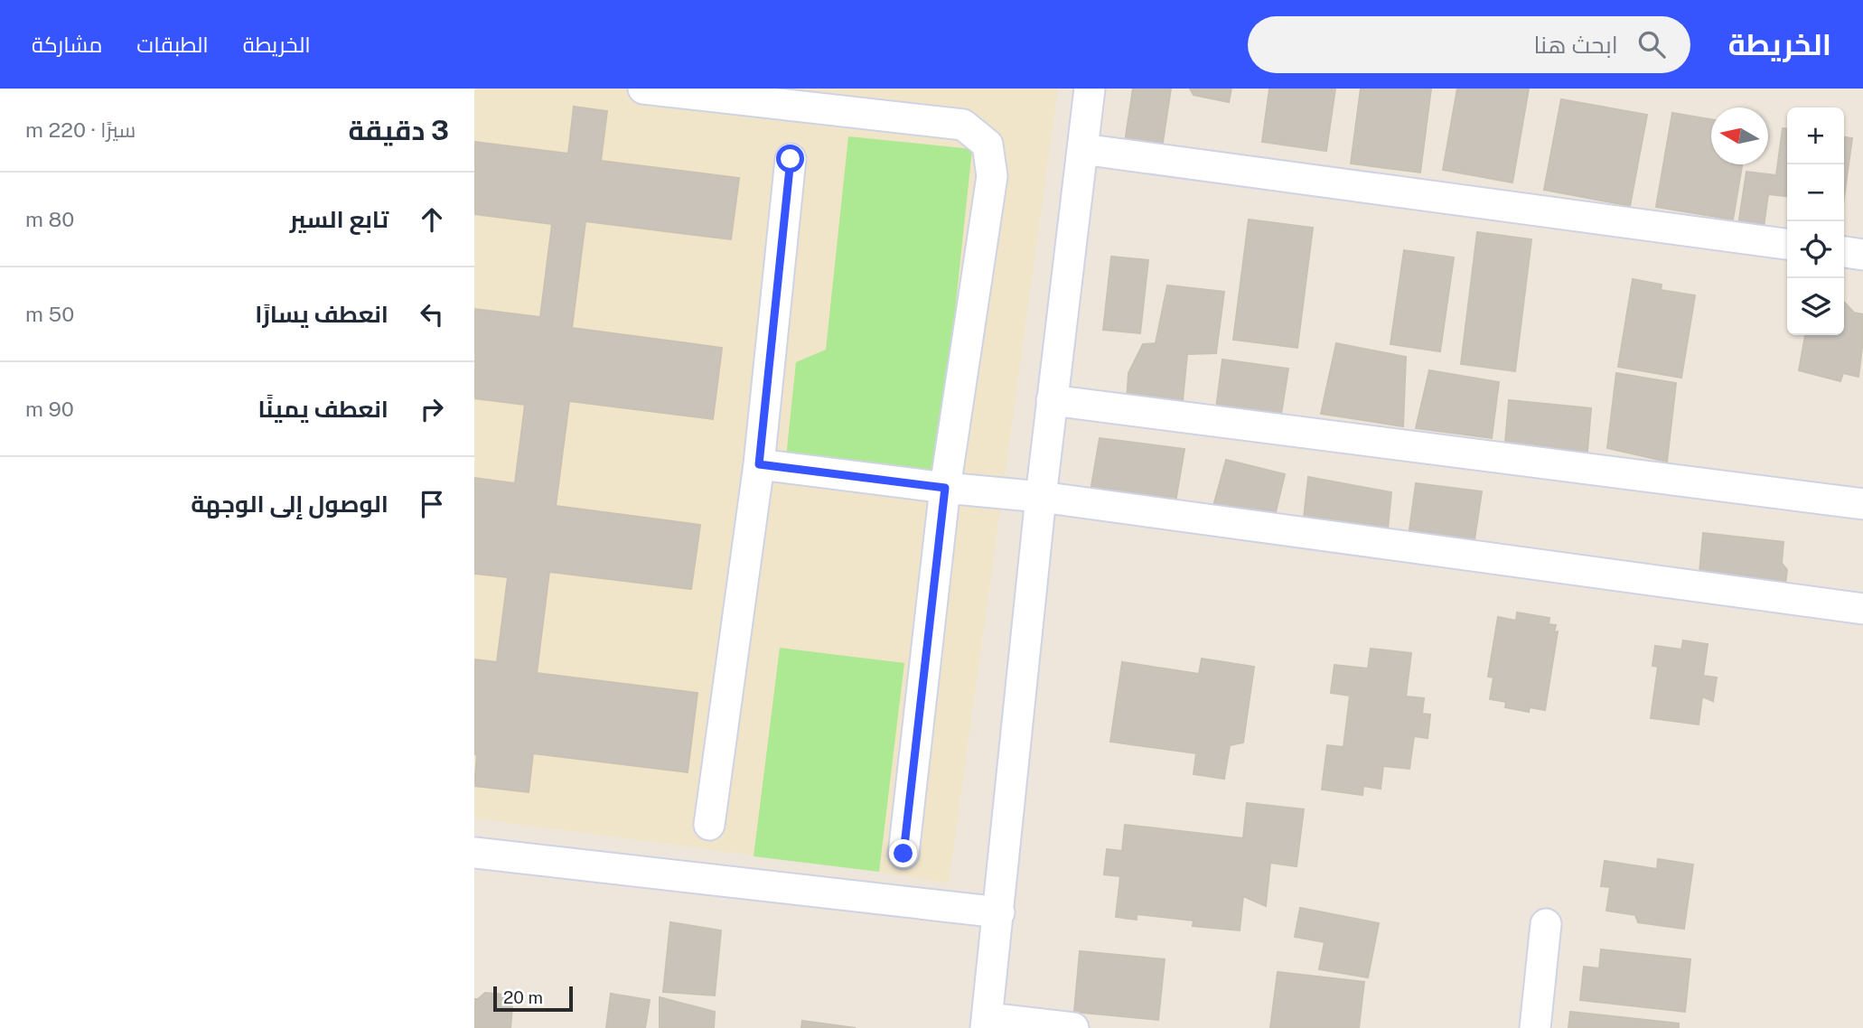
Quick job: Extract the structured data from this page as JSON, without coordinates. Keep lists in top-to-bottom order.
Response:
{
  "scale_bar": "20 m",
  "north": "left",
  "page": {
    "header": "الخريطة",
    "search": "ابحث هنا",
    "nav": ["الخريطة", "الطبقات", "مشاركة"],
    "heading": ["3 دقيقة", "سيرًا · 220 m"],
    "map_buttons": ["+", "−"],
    "list": [
      ["تابع السير", "80 m"],
      ["انعطف يسارًا", "50 m"],
      ["انعطف يمينًا", "90 m"],
      "الوصول إلى الوجهة"
    ],
    "scale": "20 m"
  }
}
